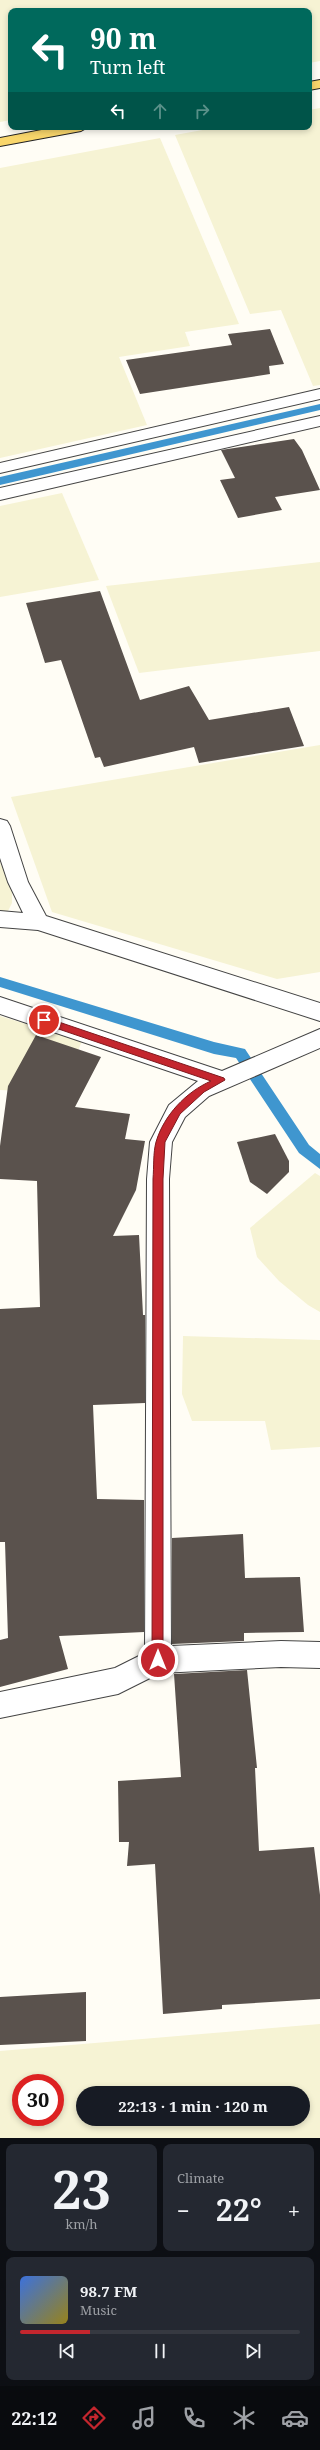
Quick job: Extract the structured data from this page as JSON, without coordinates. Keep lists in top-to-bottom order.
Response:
{
  "page": {
    "turn": ["90 m", "Turn left"],
    "limit": "30",
    "trip": "22:13 · 1 min · 120 m",
    "tile": [
      ["23", "km/h"],
      "Climate"
    ],
    "heat": ["−", "22°", "+"],
    "song": ["98.7 FM", "Music"],
    "tabs": "22:12"
  }
}
